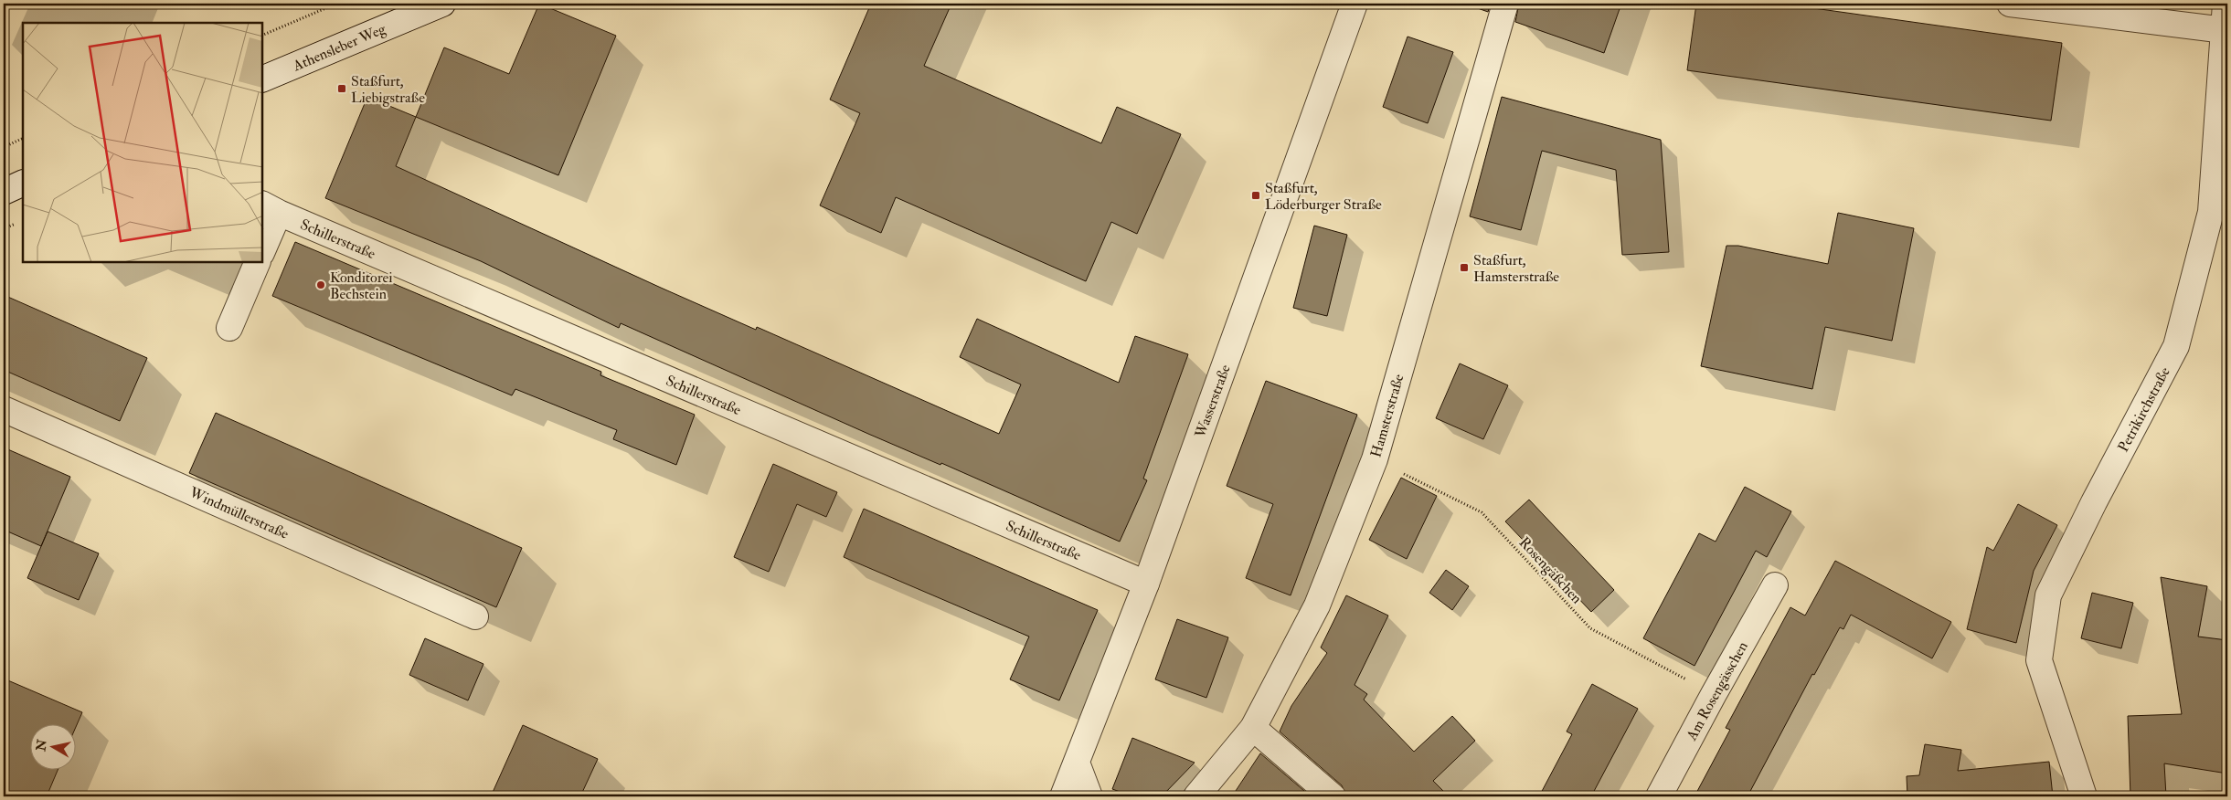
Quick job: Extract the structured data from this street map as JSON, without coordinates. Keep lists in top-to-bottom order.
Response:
{
  "streets": {
    "street": [
      "Athensleber Weg",
      "Schillerstraße",
      "Wasserstraße",
      "Petrikirchstraße",
      "Hamsterstraße",
      "Windmüllerstraße",
      "Am Rosengässchen"
    ],
    "path": ["Rosengäßchen"]
  },
  "crossings": [
    ["Schillerstraße", "Wasserstraße"],
    ["Hamsterstraße", "Rosengäßchen"],
    ["Rosengäßchen", "Am Rosengässchen"]
  ],
  "places": {
    "transit": ["Staßfurt, Liebigstraße", "Staßfurt, Löderburger Straße", "Staßfurt, Hamsterstraße"],
    "other": ["Konditorei Bechstein"]
  },
  "north": "left"
}
